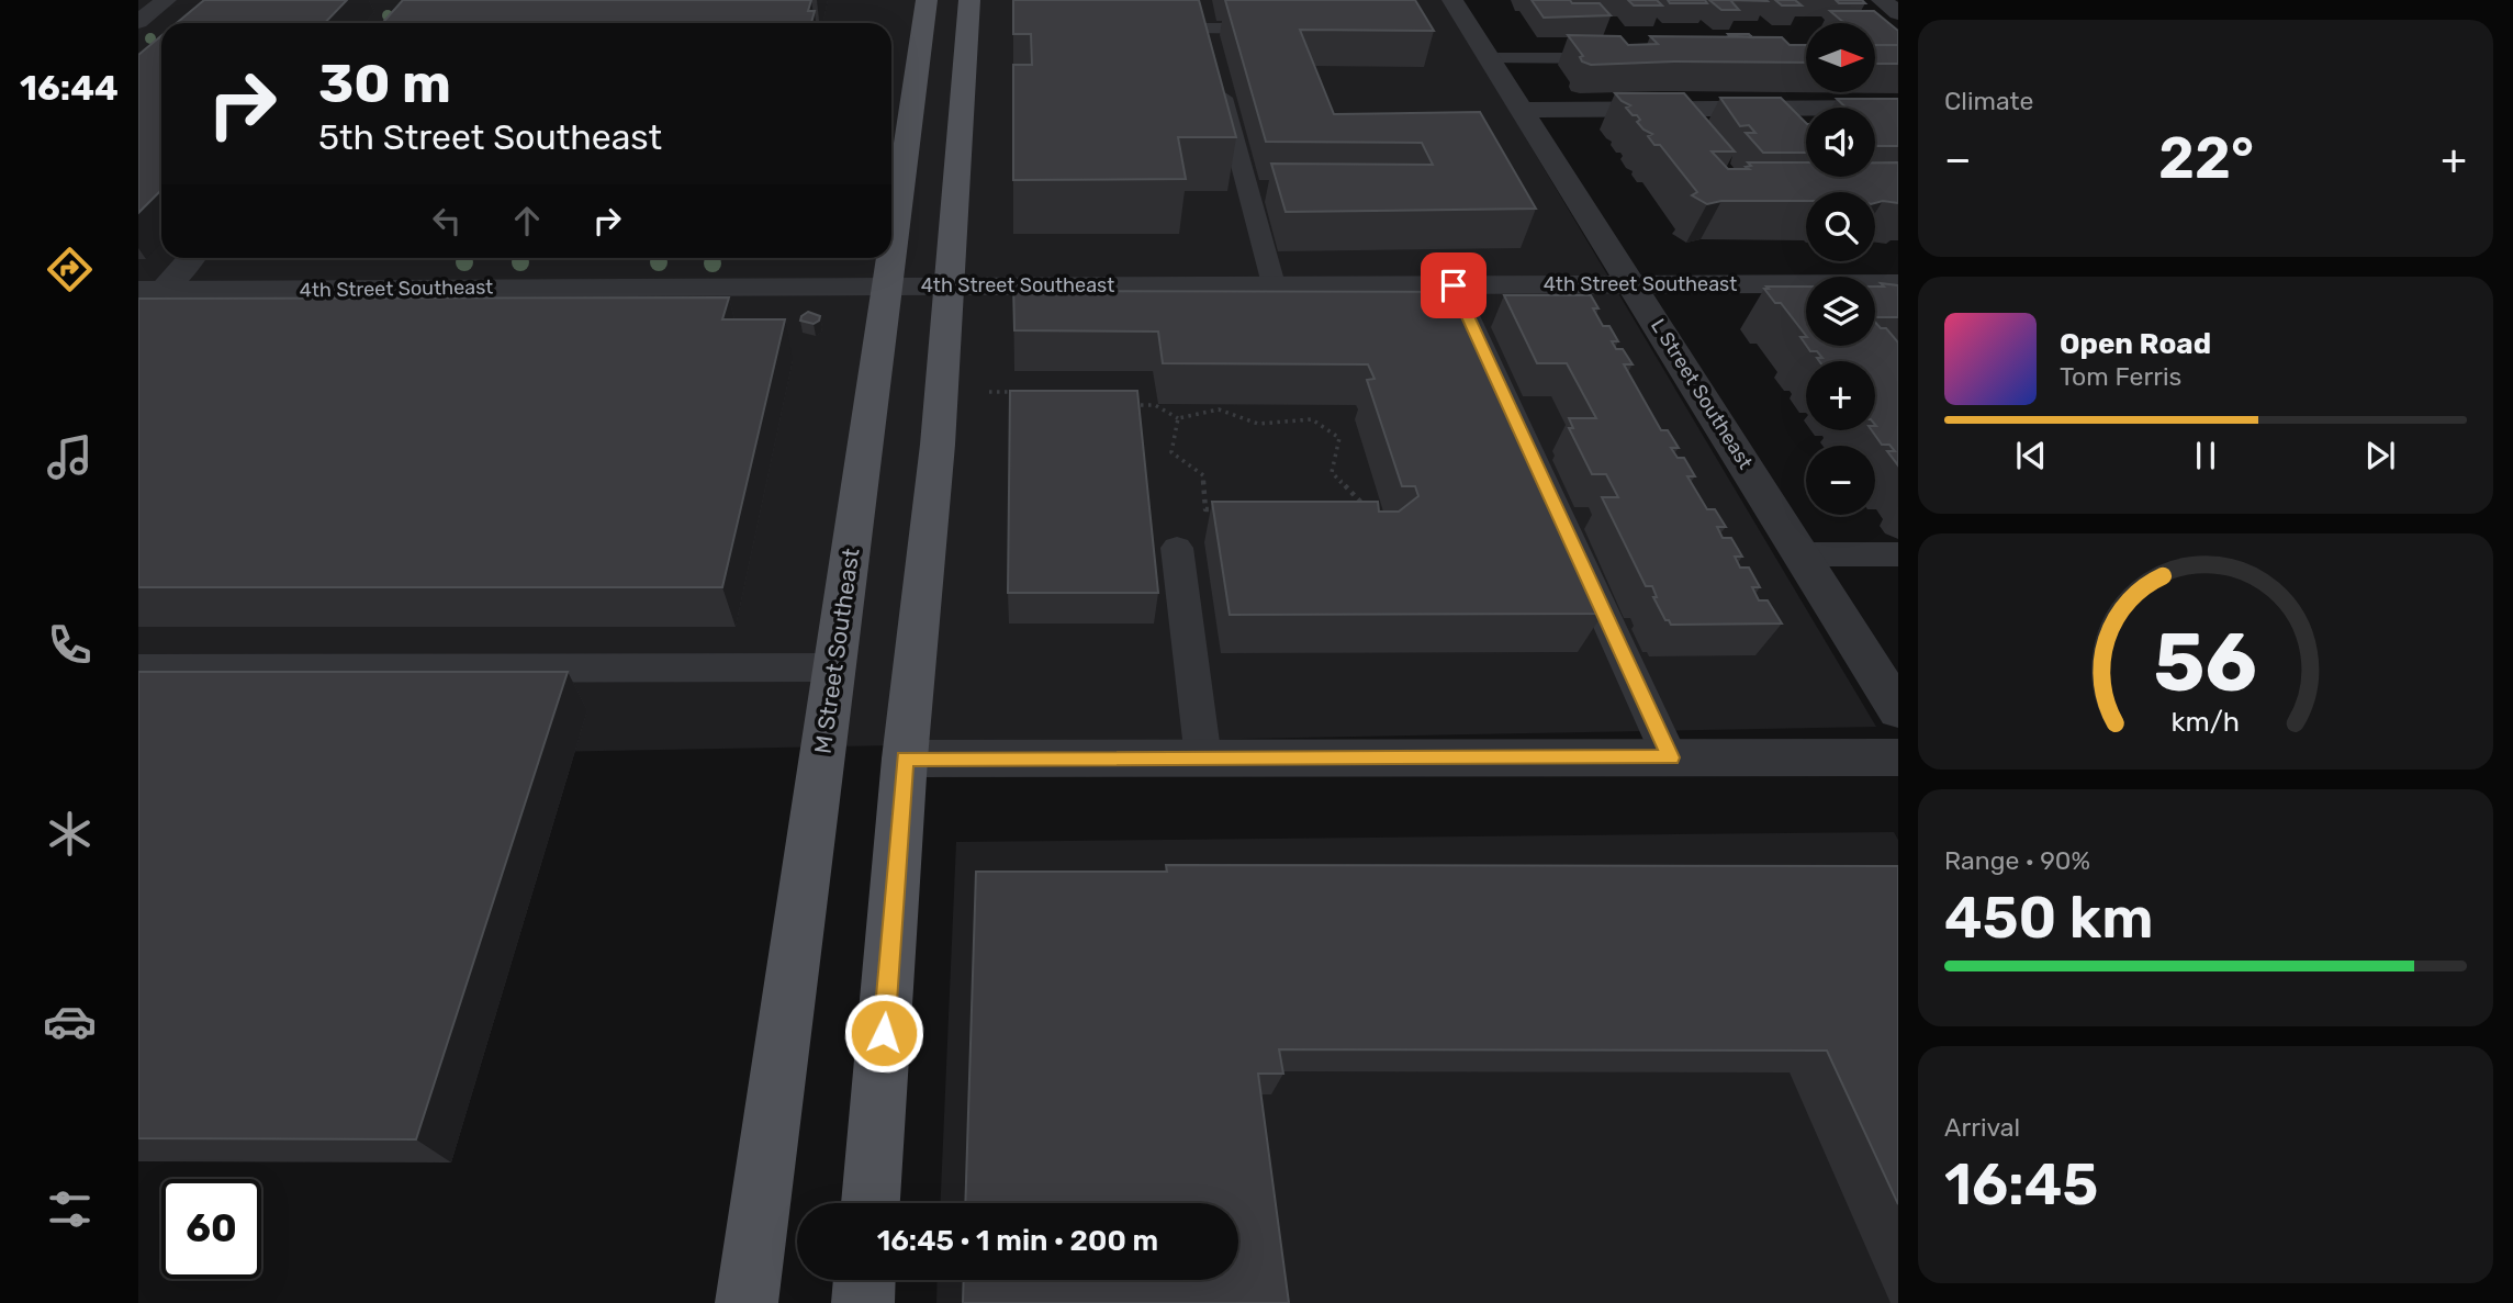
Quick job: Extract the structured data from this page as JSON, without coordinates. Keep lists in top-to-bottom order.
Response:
{
  "streets": {
    "main road": ["M Street Southeast"],
    "street": ["4th Street Southeast", "L Street Southeast"]
  },
  "crossings": [
    ["4th Street Southeast", "L Street Southeast"],
    ["4th Street Southeast", "M Street Southeast"]
  ],
  "north": "right",
  "page": {
    "tabs": "16:44",
    "tile": [
      "Climate",
      ["Range · 90%", "450 km"],
      ["Arrival", "16:45"]
    ],
    "map_buttons": ["+", "−"],
    "turn": ["30 m", "5th Street Southeast"],
    "heat": ["−", "22°", "+"],
    "song": ["Open Road", "Tom Ferris"],
    "limit": "60",
    "trip": "16:45 · 1 min · 200 m",
    "gauge": ["56", "km/h"]
  }
}
